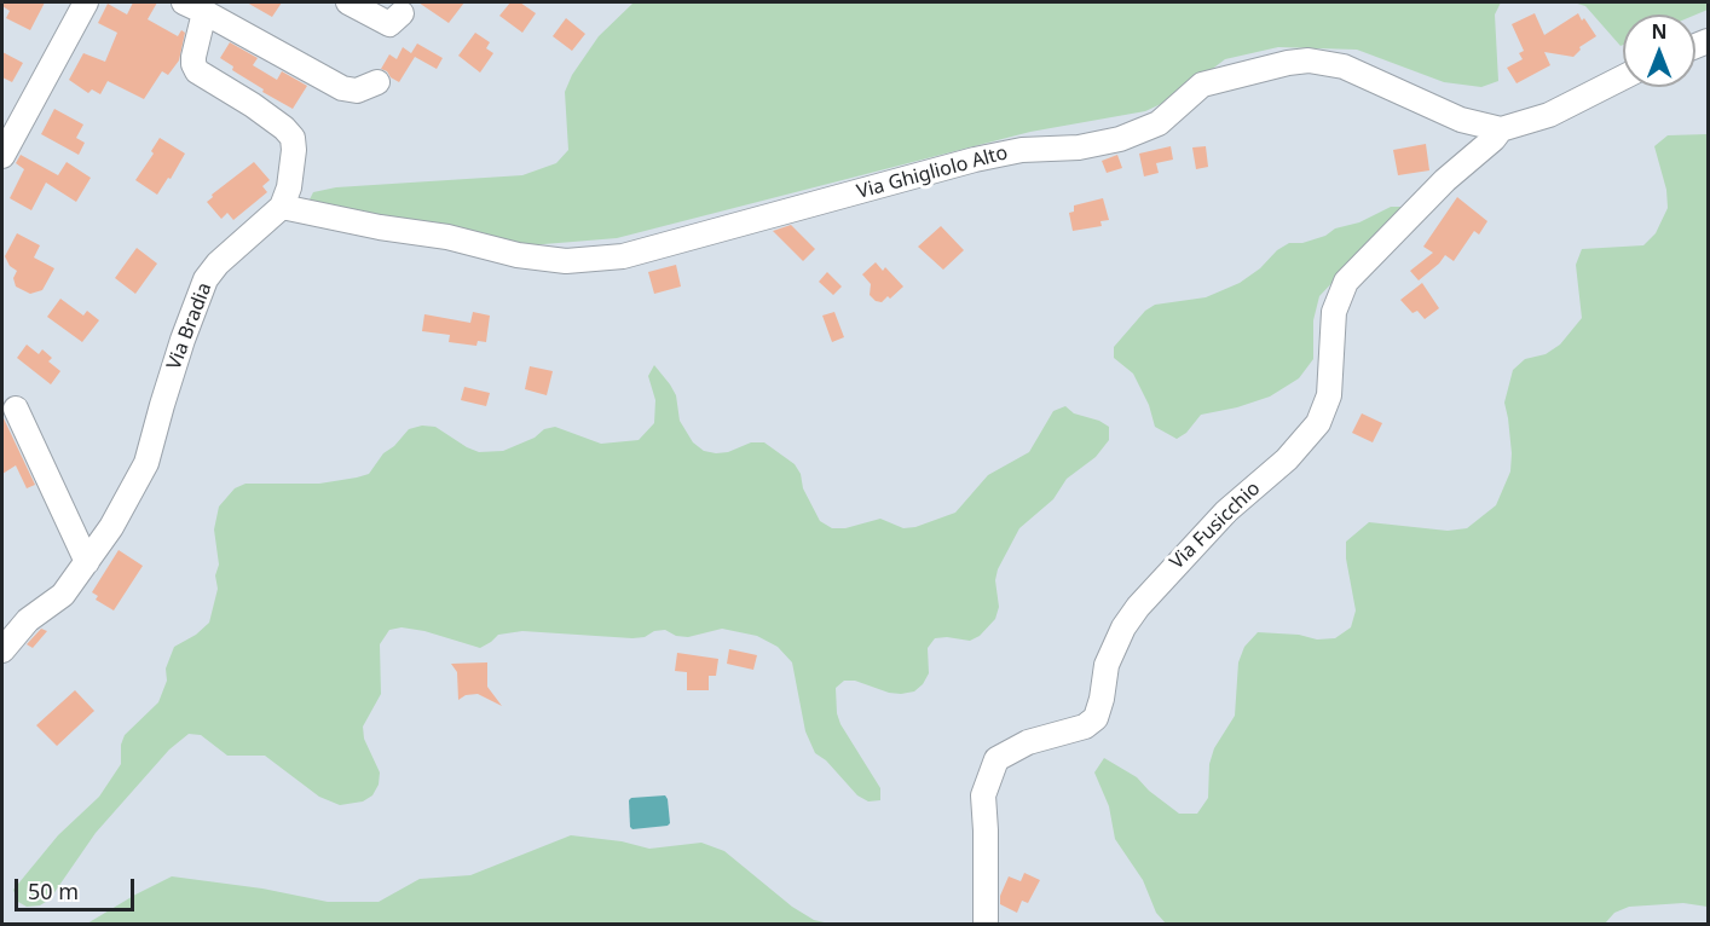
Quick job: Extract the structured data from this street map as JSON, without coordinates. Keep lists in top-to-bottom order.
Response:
{
  "streets": {
    "street": ["Via Ghigliolo Alto", "Via Bradia", "Via Fusicchio"]
  },
  "crossings": [
    ["Via Ghigliolo Alto", "Via Bradia"],
    ["Via Ghigliolo Alto", "Via Fusicchio"]
  ],
  "scale_bar": "50 m",
  "north": "top"
}
